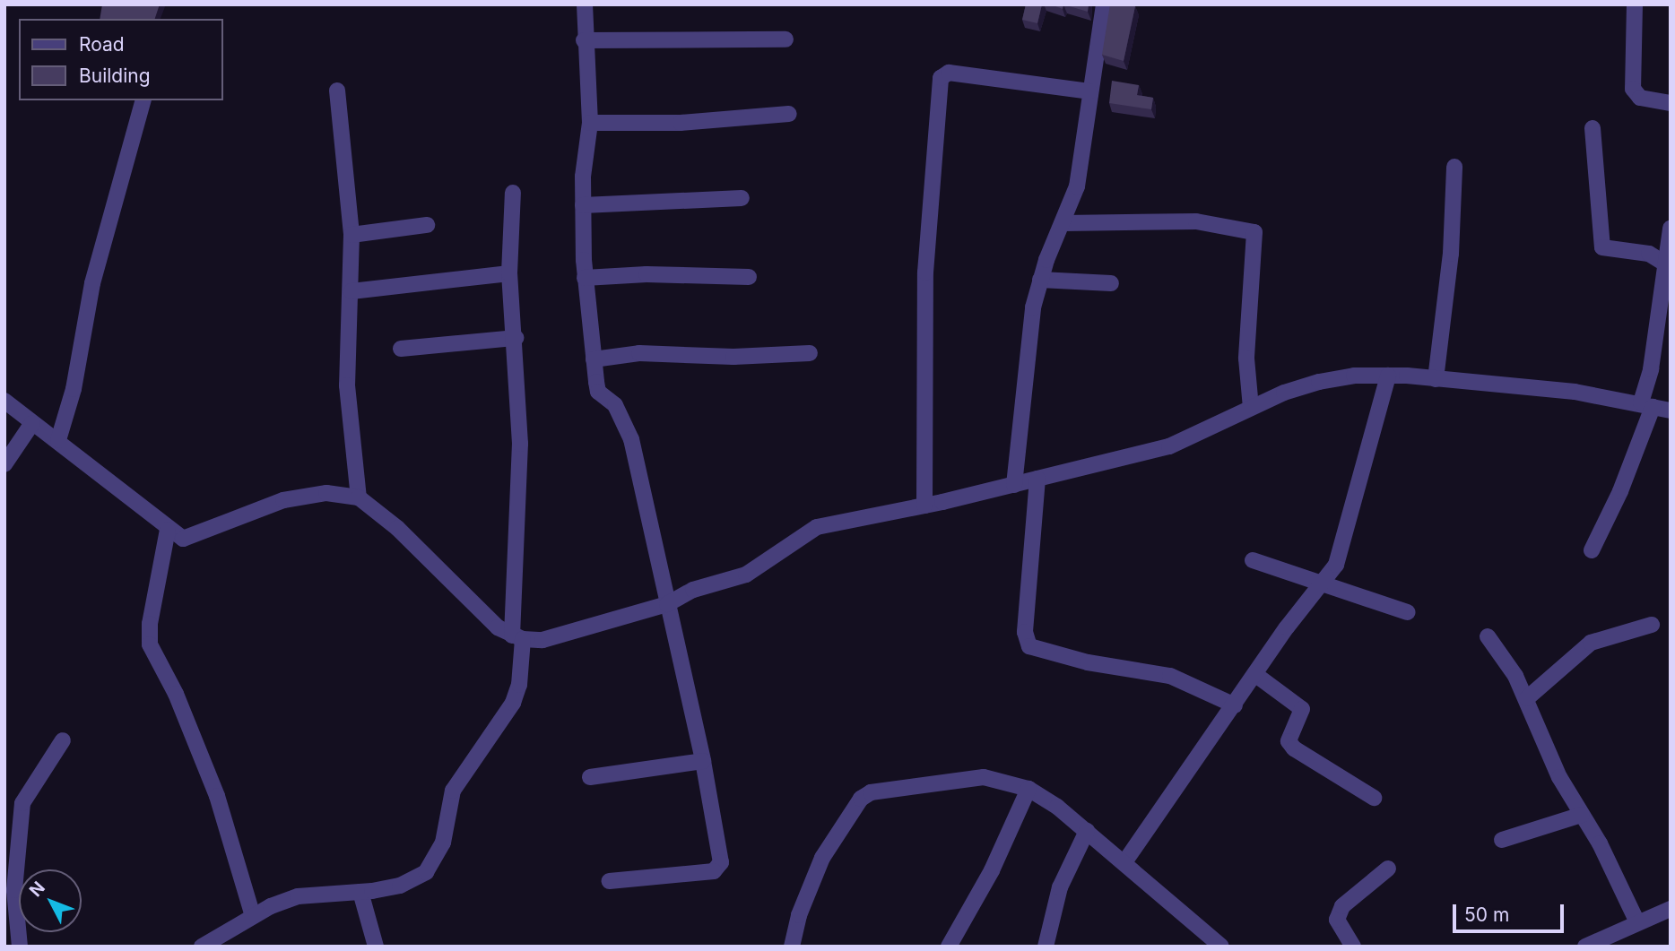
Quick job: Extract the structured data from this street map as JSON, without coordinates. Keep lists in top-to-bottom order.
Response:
{
  "legend": ["Road", "Building"],
  "scale_bar": "50 m",
  "north": "top left"
}
